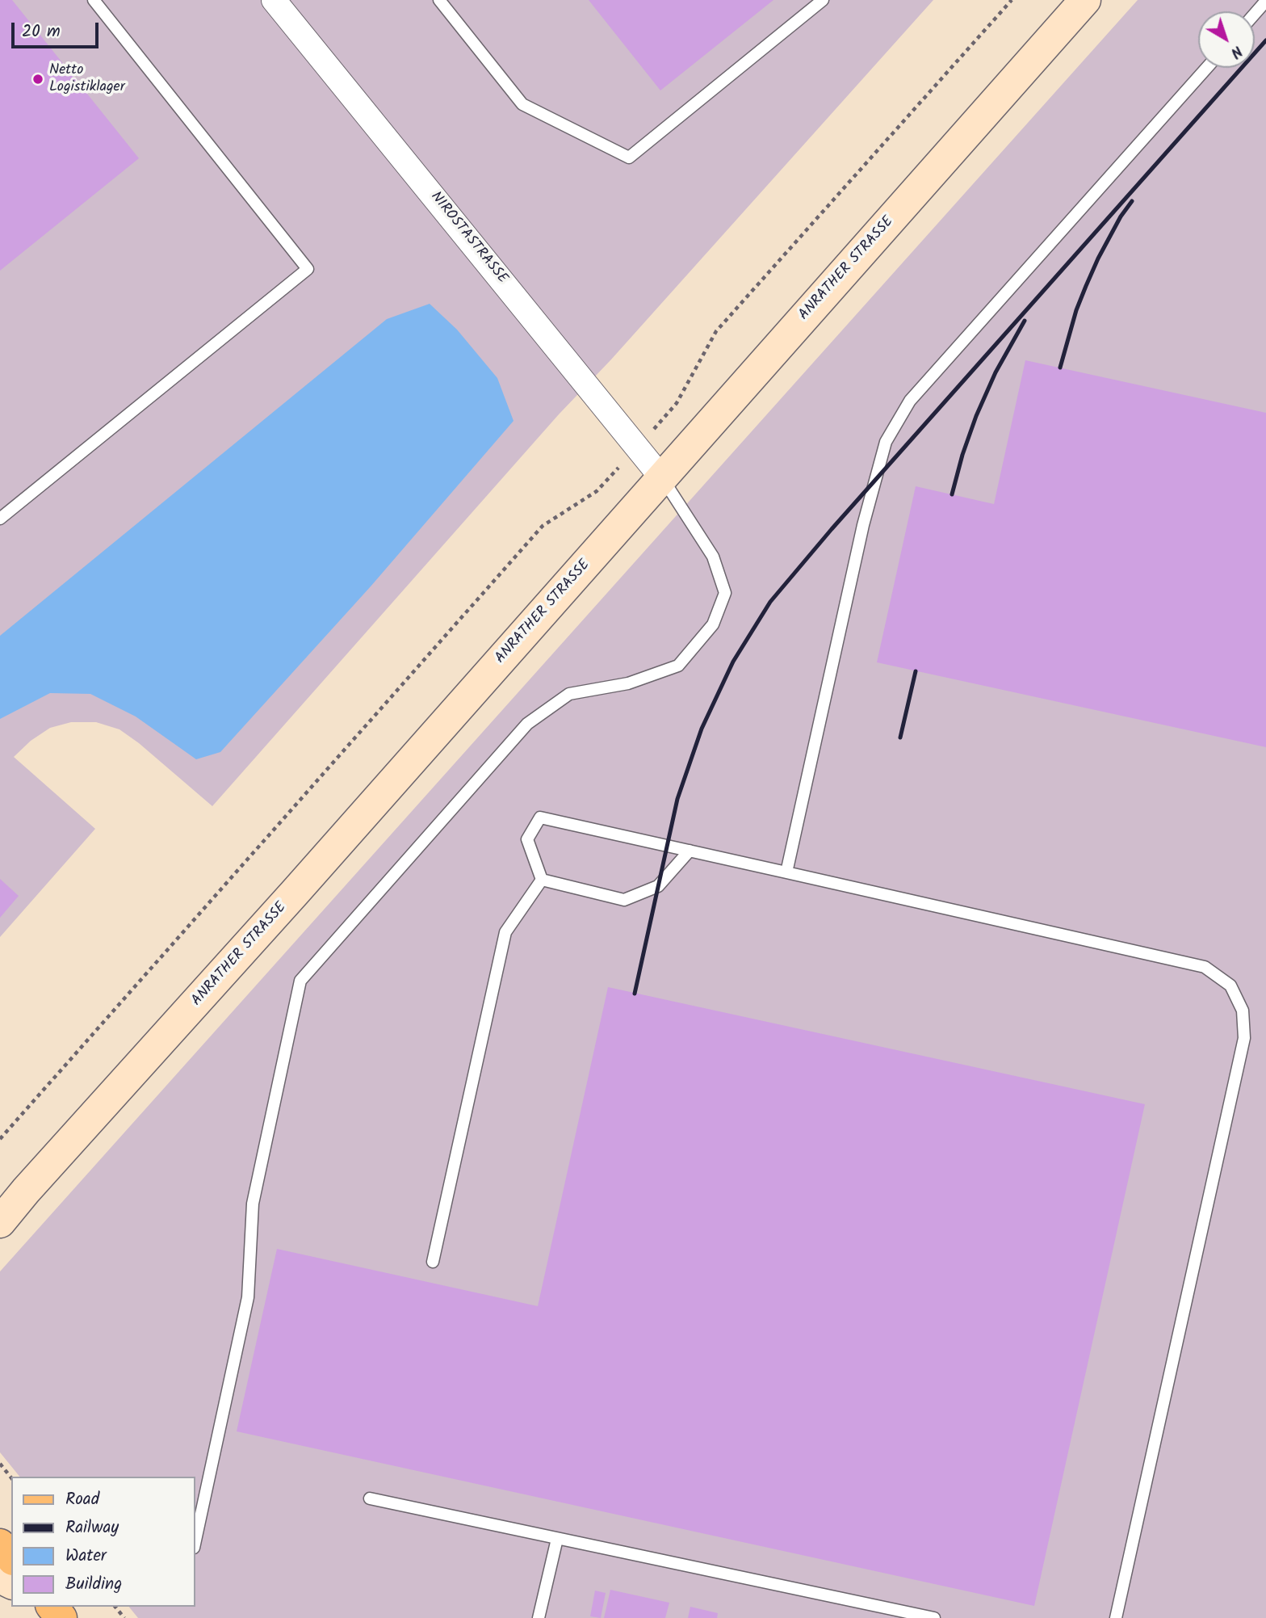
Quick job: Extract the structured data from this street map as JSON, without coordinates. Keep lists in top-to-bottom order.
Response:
{
  "streets": {
    "main road": ["ANRATHER STRASSE"],
    "street": ["NIROSTASTRASSE"]
  },
  "crossings": [
    ["NIROSTASTRASSE", "ANRATHER STRASSE"]
  ],
  "places": ["Netto Logistiklager"],
  "legend": [
    "Road",
    "Railway",
    "Water",
    "Building"
  ],
  "scale_bar": "20 m",
  "north": "bottom right"
}
